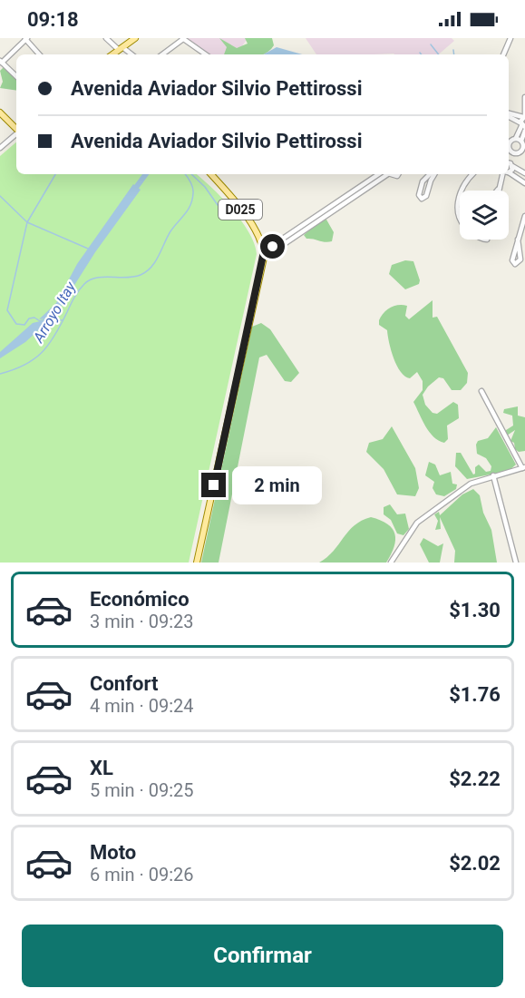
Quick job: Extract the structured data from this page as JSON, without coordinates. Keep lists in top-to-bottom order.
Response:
{
  "streets": {
    "main road": ["D025"]
  },
  "water": ["Arroyo Itay"],
  "page": {
    "status": "09:18",
    "banner": ["Avenida Aviador Silvio Pettirossi", "Avenida Aviador Silvio Pettirossi"],
    "bubble": "2 min",
    "list": [
      {
        "name": "Económico",
        "note": "3 min · 09:23",
        "value": "$1.30"
      },
      {
        "name": "Confort",
        "note": "4 min · 09:24",
        "value": "$1.76"
      },
      {
        "name": "XL",
        "note": "5 min · 09:25",
        "value": "$2.22"
      },
      {
        "name": "Moto",
        "note": "6 min · 09:26",
        "value": "$2.02"
      }
    ],
    "buttons": "Confirmar"
  }
}
